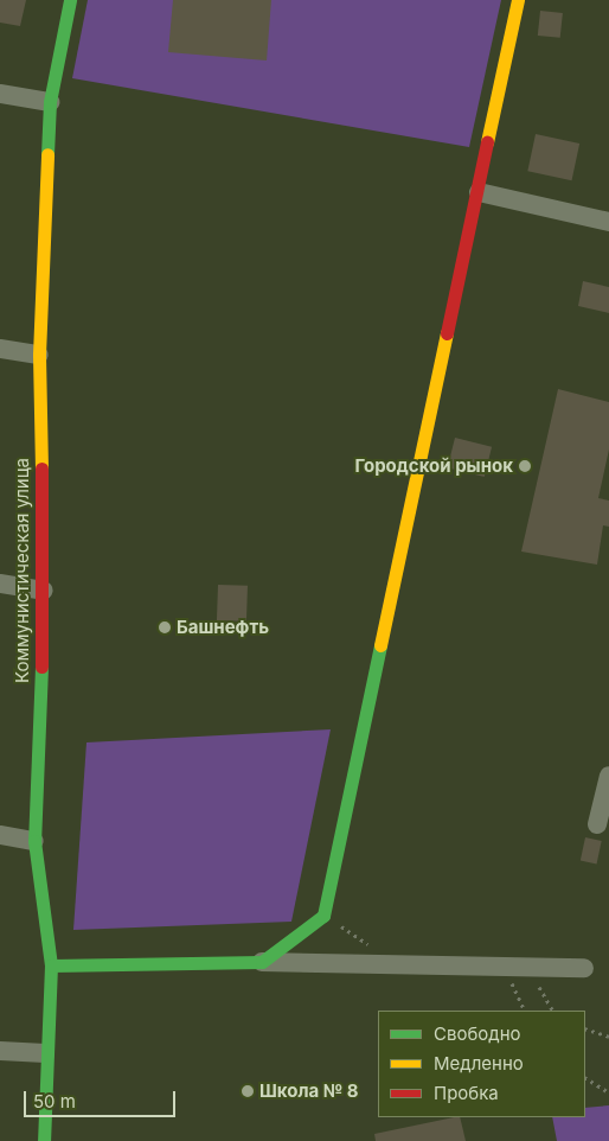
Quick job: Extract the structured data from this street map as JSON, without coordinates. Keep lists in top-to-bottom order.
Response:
{
  "streets": {
    "street": ["Коммунистическая улица"]
  },
  "places": ["Городской рынок", "Башнефть", "Школа № 8"],
  "legend": ["Свободно", "Медленно", "Пробка"],
  "scale_bar": "50 m"
}
